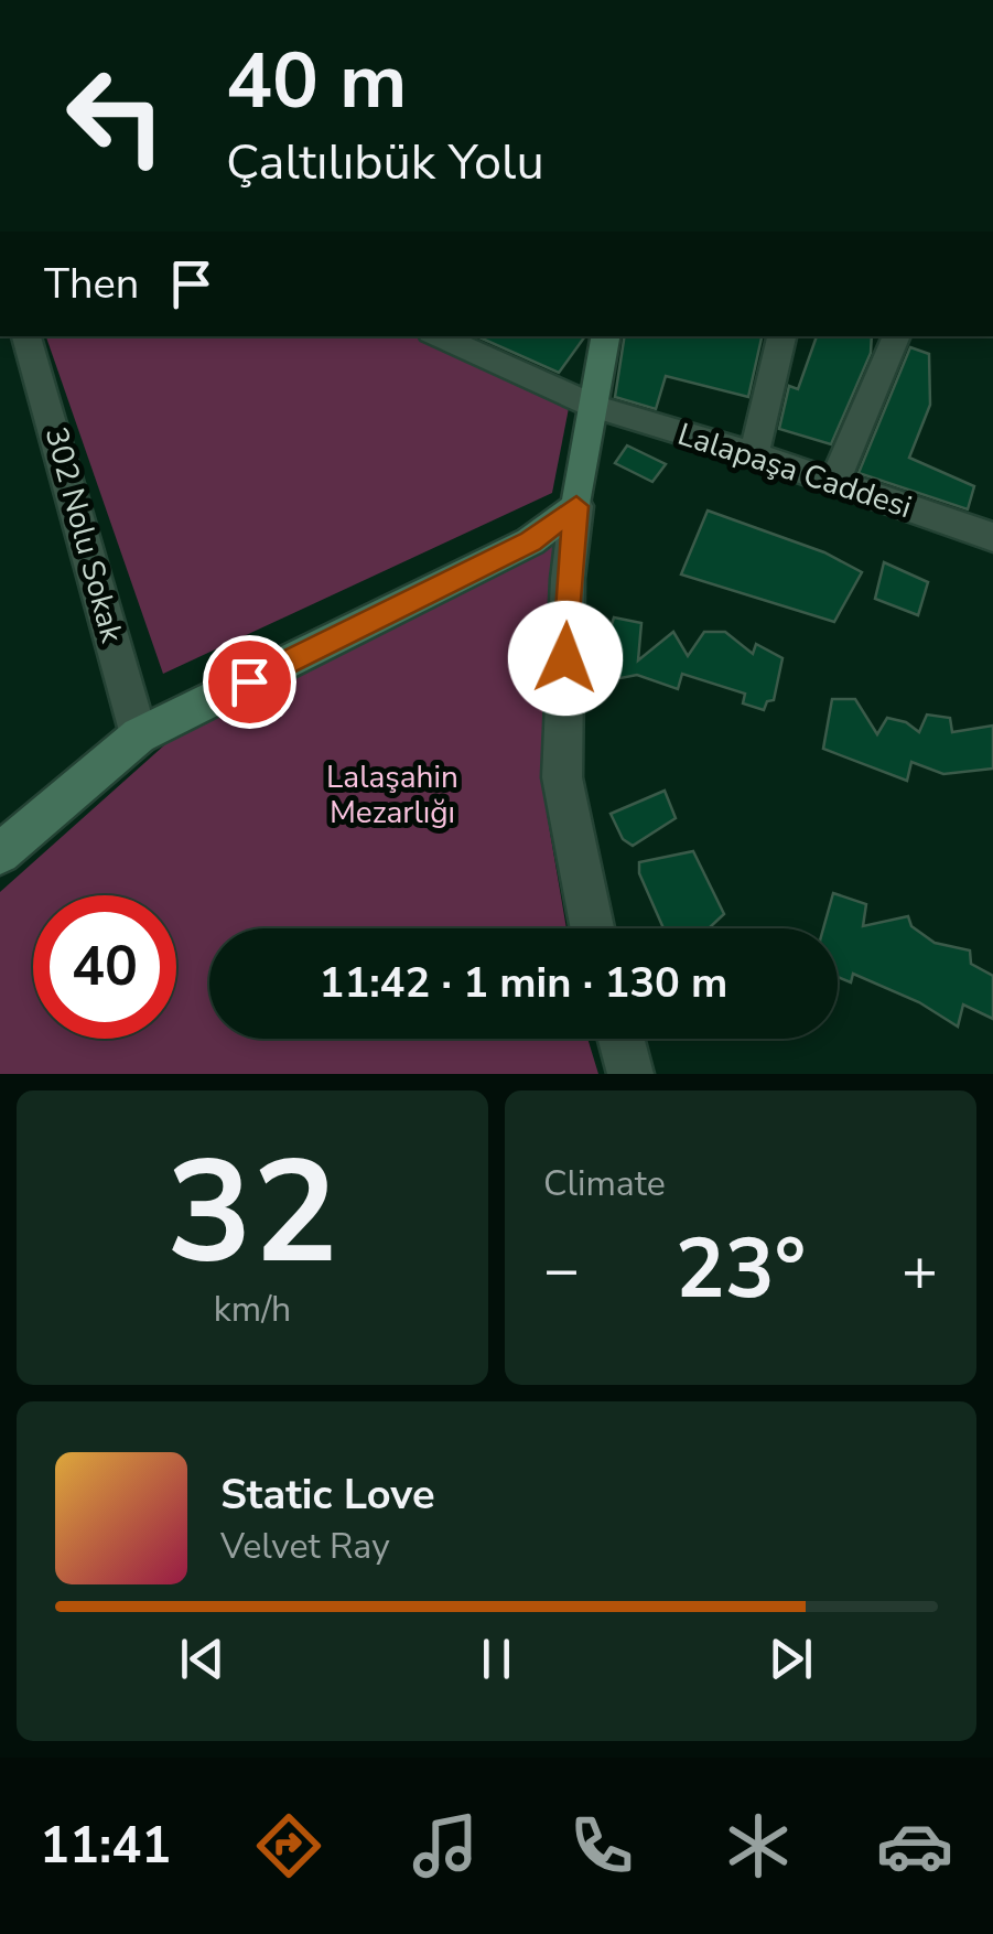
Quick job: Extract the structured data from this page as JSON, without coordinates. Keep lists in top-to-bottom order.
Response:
{
  "streets": {
    "street": ["Lalapaşa Caddesi", "302 Nolu Sokak"]
  },
  "parks": ["Lalaşahin Mezarlığı"],
  "page": {
    "turn": ["40 m", "Çaltılıbük Yolu"],
    "then": "Then",
    "limit": "40",
    "trip": "11:42 · 1 min · 130 m",
    "tile": [
      ["32", "km/h"],
      "Climate"
    ],
    "heat": ["−", "23°", "+"],
    "song": ["Static Love", "Velvet Ray"],
    "tabs": "11:41"
  }
}
